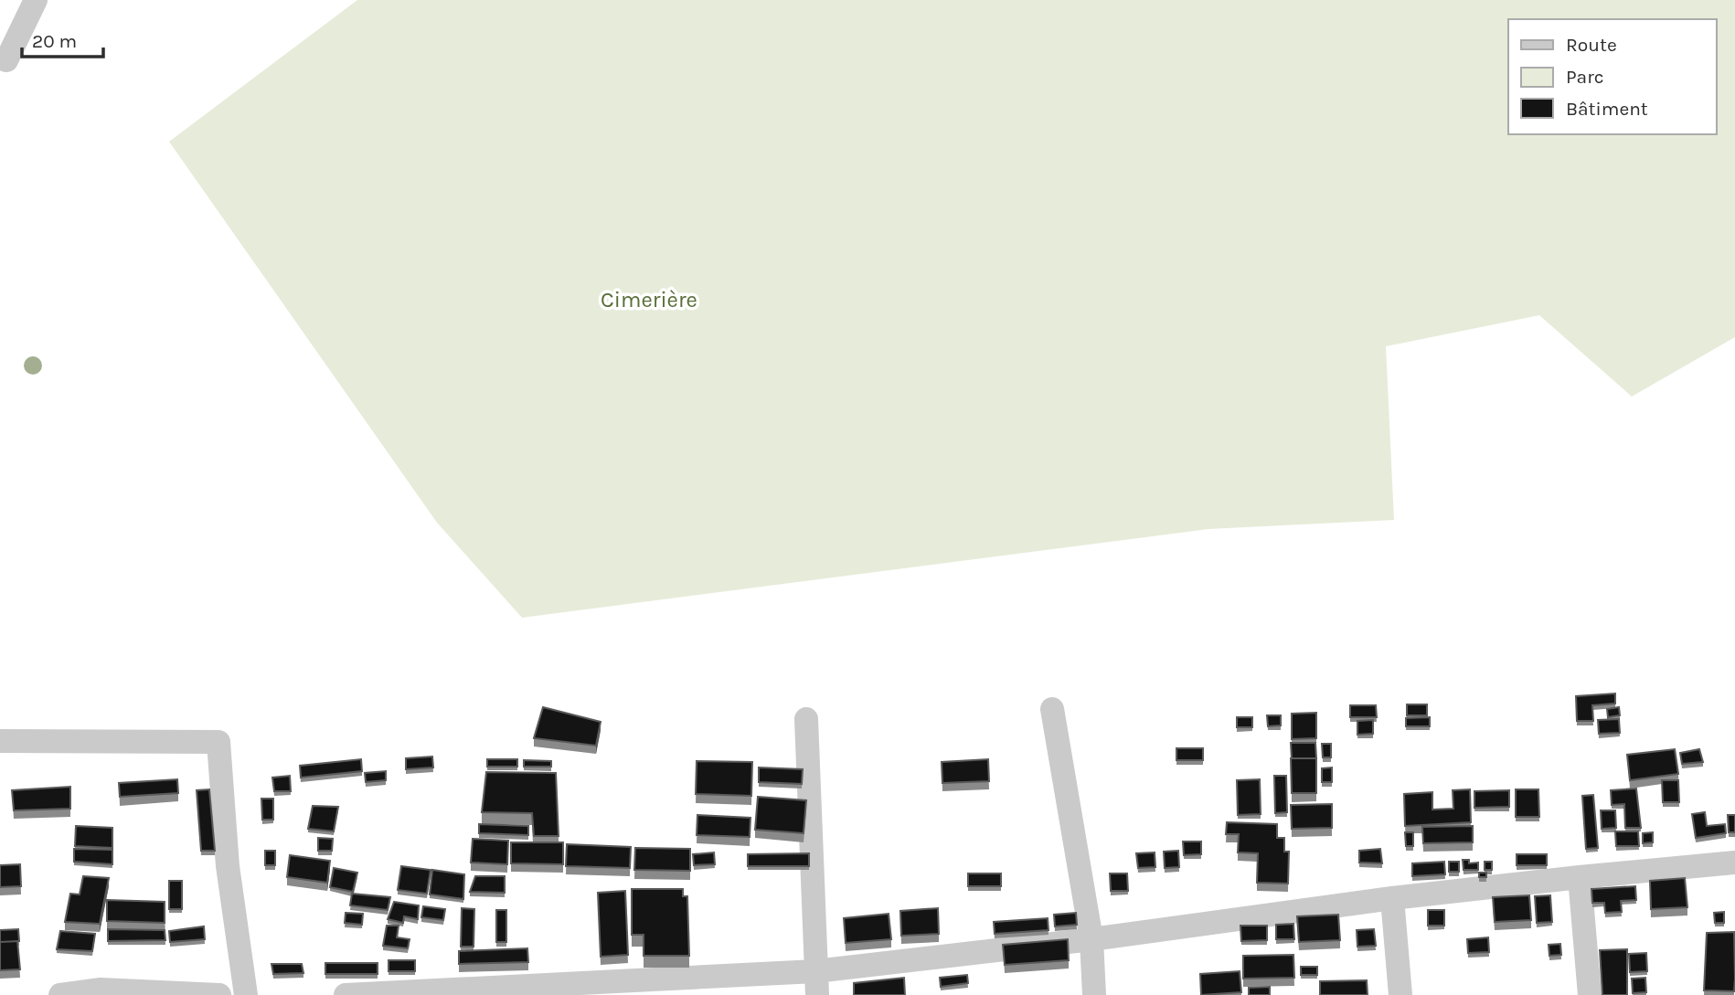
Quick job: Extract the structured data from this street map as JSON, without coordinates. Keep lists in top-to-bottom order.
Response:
{
  "parks": ["Cimerière"],
  "legend": ["Route", "Parc", "Bâtiment"],
  "scale_bar": "20 m"
}
